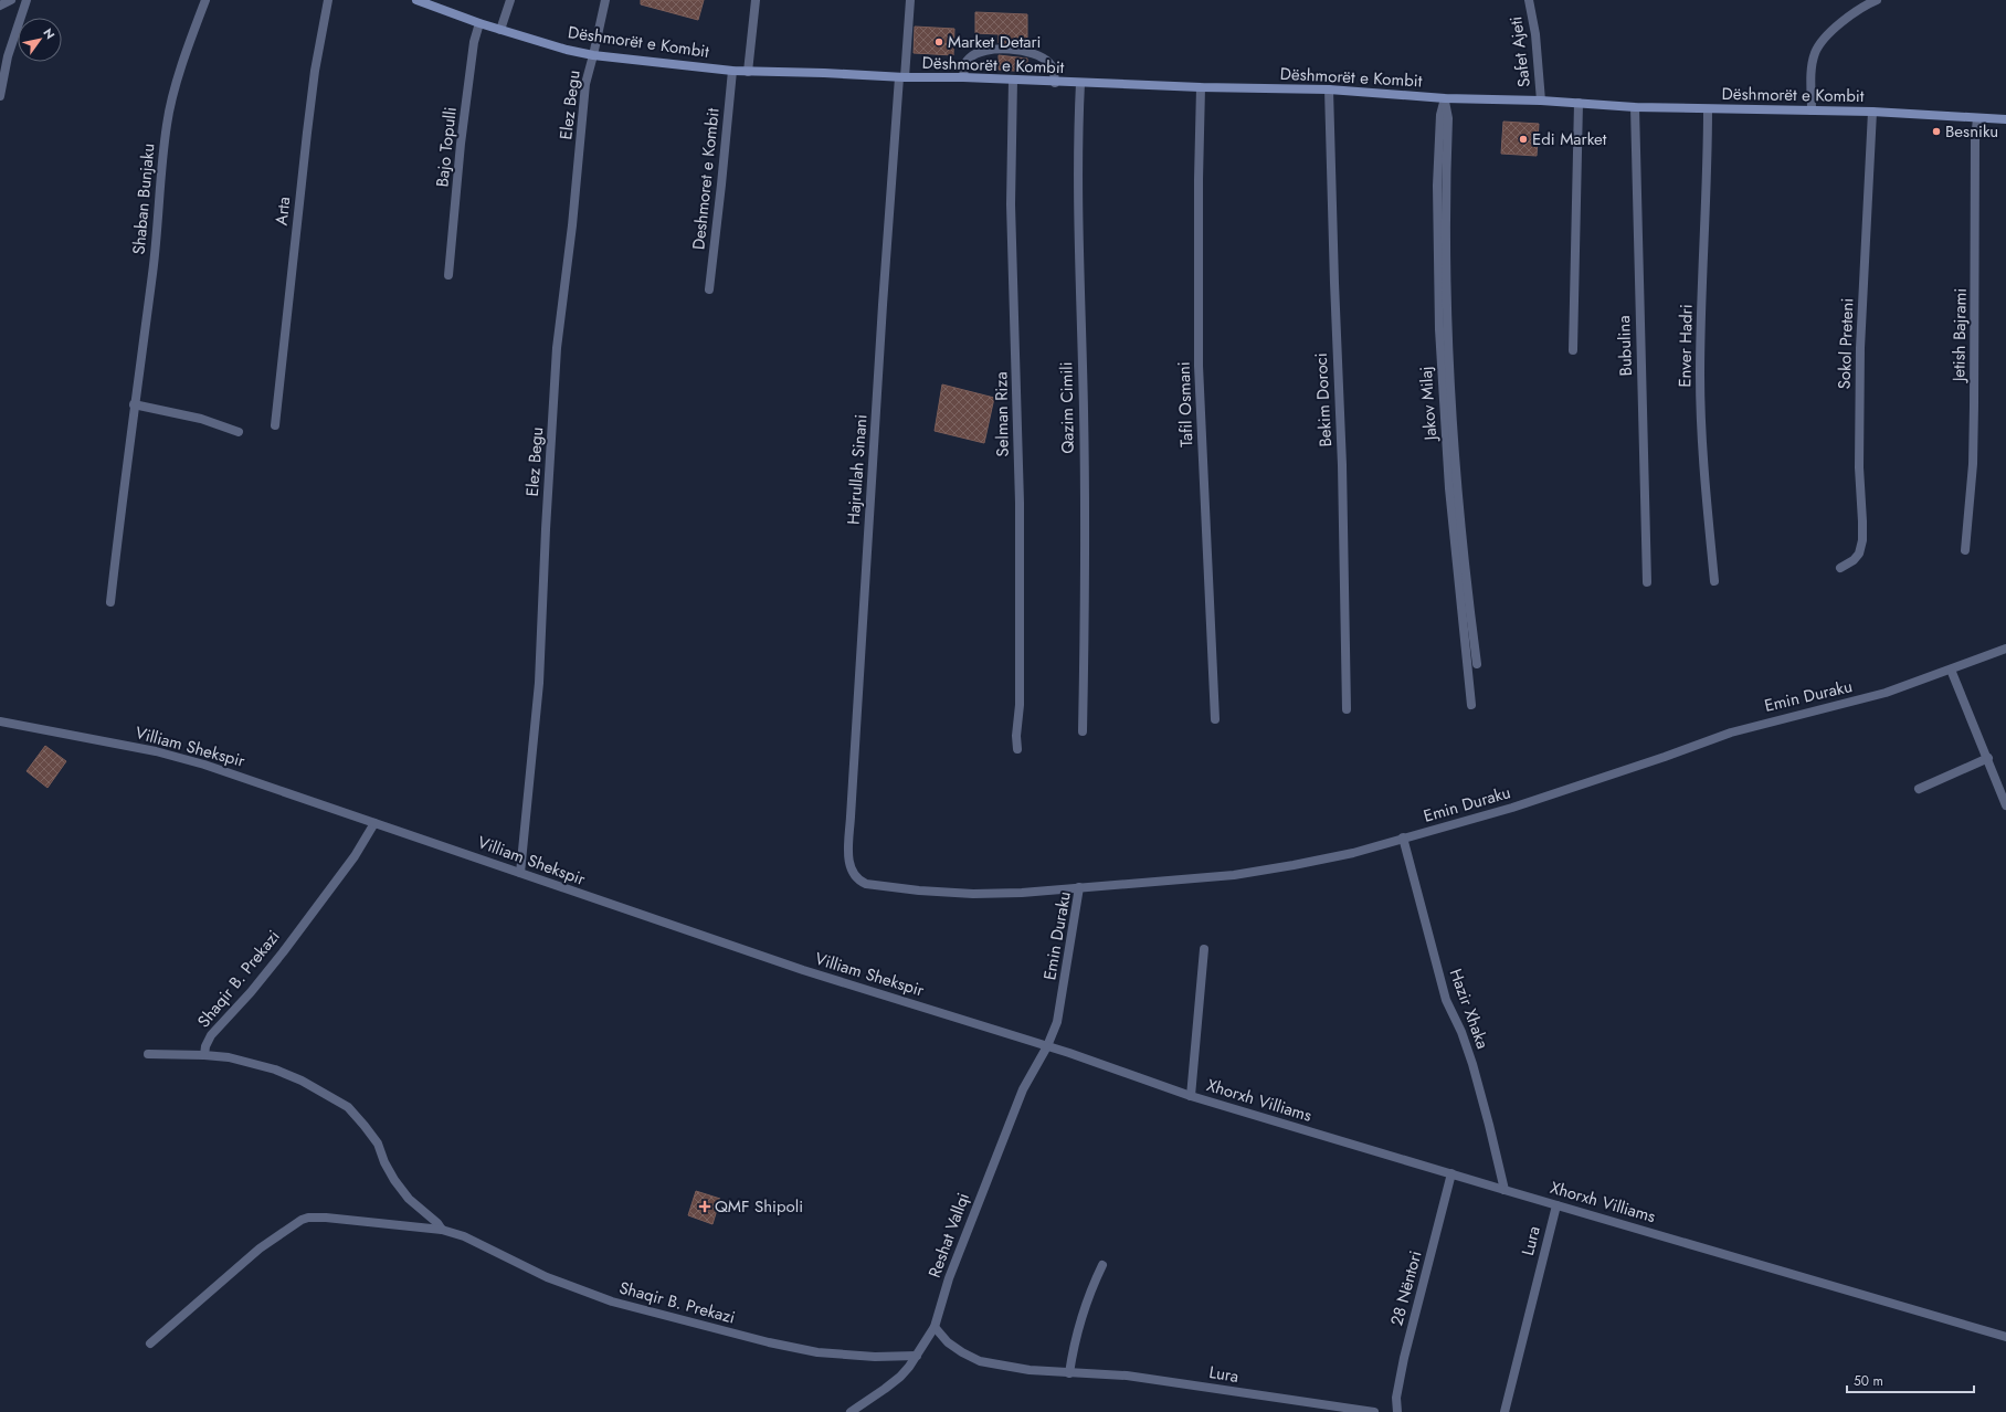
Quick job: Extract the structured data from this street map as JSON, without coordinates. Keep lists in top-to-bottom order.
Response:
{
  "streets": {
    "main road": ["Dëshmorët e Kombit"],
    "street": [
      "Safet Ajeti",
      "Elez Begu",
      "Bajo Topulli",
      "Deshmoret e Kombit",
      "Shaban Bunjaku",
      "Arta",
      "Jetish Bajrami",
      "Sokol Preteni",
      "Bubulina",
      "Enver Hadri",
      "Bekim Doroci",
      "Jakov Milaj",
      "Tafil Osmani",
      "Qazim Cimili",
      "Selman Riza",
      "Hajrullah Sinani",
      "Emin Duraku",
      "Villiam Shekspir",
      "Shaqir B. Prekazi",
      "Hazir Xhaka",
      "Xhorxh Villiams",
      "Reshat Vallqi",
      "Lura",
      "28 Nëntori"
    ]
  },
  "crossings": [
    ["Dëshmorët e Kombit", "Safet Ajeti"],
    ["Dëshmorët e Kombit", "Elez Begu"],
    ["Dëshmorët e Kombit", "Bajo Topulli"],
    ["Dëshmorët e Kombit", "Deshmoret e Kombit"],
    ["Dëshmorët e Kombit", "Jetish Bajrami"],
    ["Dëshmorët e Kombit", "Sokol Preteni"],
    ["Dëshmorët e Kombit", "Bubulina"],
    ["Dëshmorët e Kombit", "Enver Hadri"],
    ["Dëshmorët e Kombit", "Bekim Doroci"],
    ["Dëshmorët e Kombit", "Jakov Milaj"],
    ["Dëshmorët e Kombit", "Tafil Osmani"],
    ["Dëshmorët e Kombit", "Qazim Cimili"],
    ["Dëshmorët e Kombit", "Selman Riza"],
    ["Dëshmorët e Kombit", "Hajrullah Sinani"],
    ["Elez Begu", "Villiam Shekspir"],
    ["Hajrullah Sinani", "Emin Duraku"],
    ["Emin Duraku", "Villiam Shekspir"],
    ["Emin Duraku", "Hazir Xhaka"],
    ["Emin Duraku", "Xhorxh Villiams"],
    ["Emin Duraku", "Reshat Vallqi"],
    ["Villiam Shekspir", "Shaqir B. Prekazi"],
    ["Villiam Shekspir", "Xhorxh Villiams"],
    ["Villiam Shekspir", "Reshat Vallqi"],
    ["Shaqir B. Prekazi", "Reshat Vallqi"],
    ["Hazir Xhaka", "Xhorxh Villiams"],
    ["Xhorxh Villiams", "Reshat Vallqi"],
    ["Xhorxh Villiams", "Lura"],
    ["Xhorxh Villiams", "28 Nëntori"],
    ["Reshat Vallqi", "Lura"]
  ],
  "places": {
    "other": ["Market Detari", "Besniku", "Edi Market"],
    "health": ["QMF Shipoli"]
  },
  "scale_bar": "50 m",
  "north": "top right"
}
